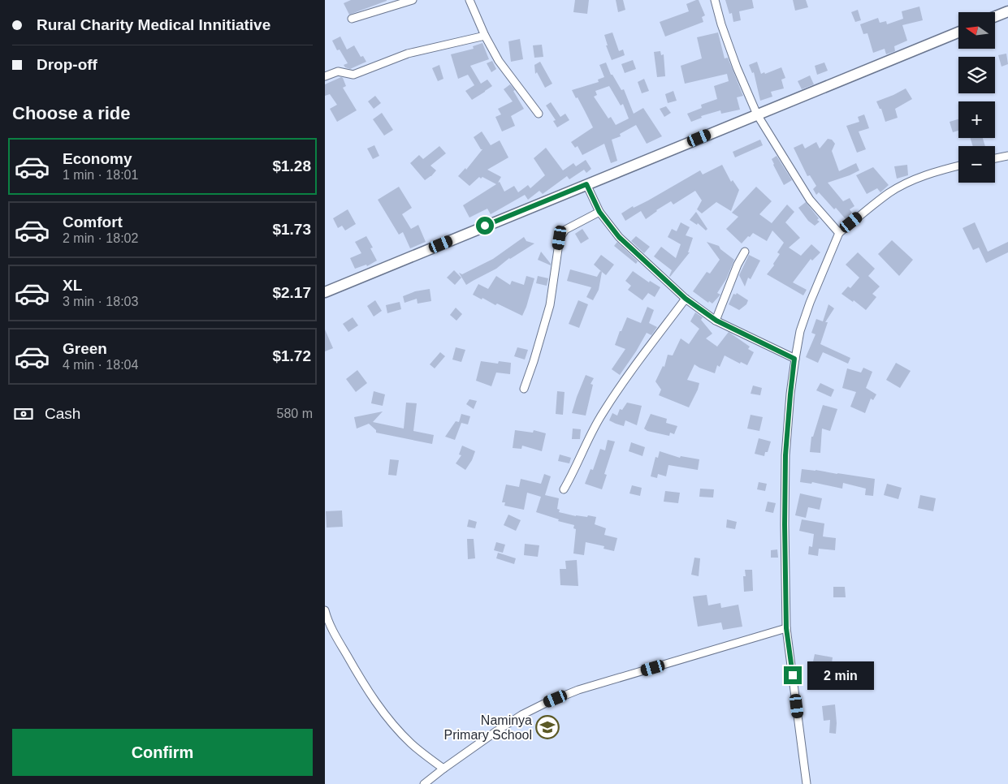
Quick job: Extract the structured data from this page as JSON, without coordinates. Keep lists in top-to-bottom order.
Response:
{
  "places": {
    "school or university": ["Naminya Primary School"]
  },
  "north": "left",
  "page": {
    "banner": ["Rural Charity Medical Innitiative", "Drop-off"],
    "map_buttons": ["+", "−"],
    "heading": "Choose a ride",
    "list": [
      {
        "name": "Economy",
        "note": "1 min · 18:01",
        "value": "$1.28"
      },
      {
        "name": "Comfort",
        "note": "2 min · 18:02",
        "value": "$1.73"
      },
      {
        "name": "XL",
        "note": "3 min · 18:03",
        "value": "$2.17"
      },
      {
        "name": "Green",
        "note": "4 min · 18:04",
        "value": "$1.72"
      }
    ],
    "pay": ["Cash", "580 m"],
    "bubble": "2 min",
    "buttons": "Confirm"
  }
}
